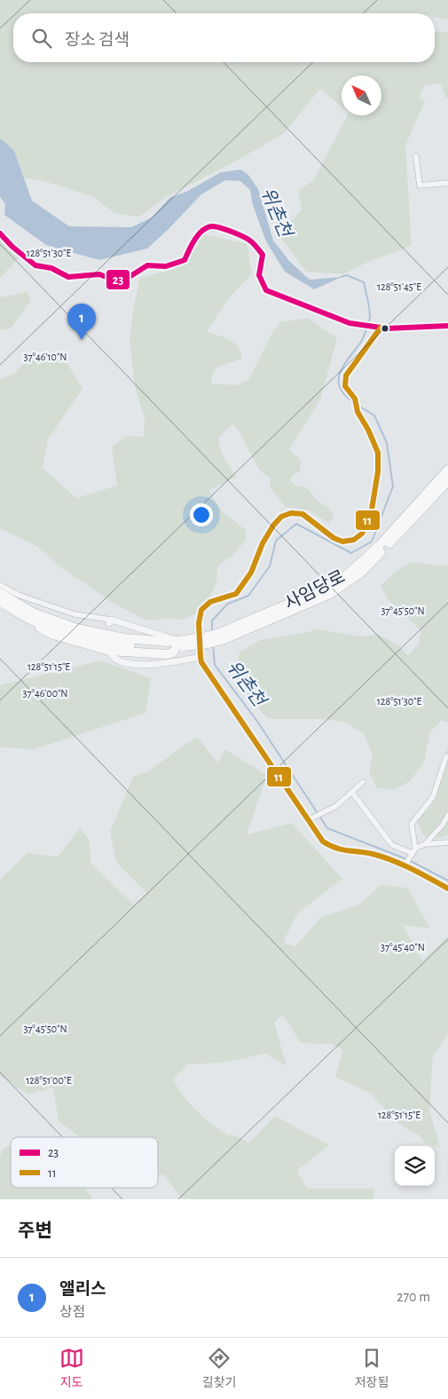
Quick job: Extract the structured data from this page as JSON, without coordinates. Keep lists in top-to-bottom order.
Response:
{
  "streets": {
    "highway": ["사임당로"]
  },
  "water": ["위촌천"],
  "lines": ["transit line 23", "transit line 11"],
  "legend": ["23", "11"],
  "north": "top left",
  "page": {
    "search": "장소 검색",
    "pins": "1",
    "heading": "주변",
    "list": [
      {
        "mark": "1",
        "name": "앨리스",
        "note": "상점",
        "value": "270 m"
      }
    ],
    "nav": ["지도", "길찾기", "저장됨"]
  },
  "coordinates": [
    "128°51'30\"E",
    "128°51'45\"E",
    "37°46'10\"N",
    "37°45'50\"N",
    "128°51'15\"E",
    "37°46'00\"N",
    "37°45'40\"N",
    "128°51'00\"E"
  ]
}
